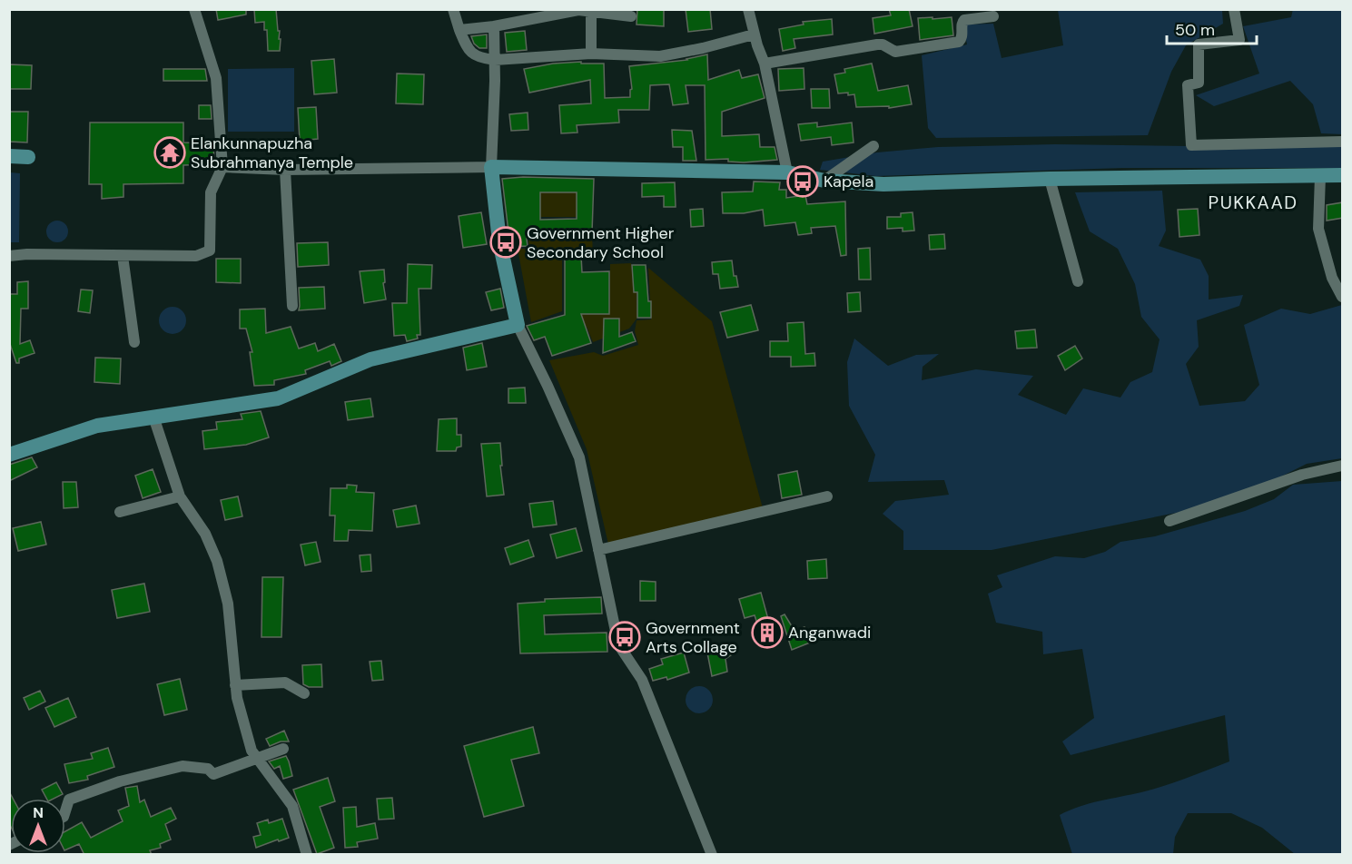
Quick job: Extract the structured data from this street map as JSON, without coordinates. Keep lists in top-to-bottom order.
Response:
{
  "districts": ["PUKKAAD"],
  "places": {
    "temple": ["Elankunnapuzha Subrahmanya Temple"],
    "bus stop": ["Kapela", "Government Higher Secondary School", "Government Arts Collage"],
    "building": ["Anganwadi"]
  },
  "scale_bar": "50 m",
  "north": "top"
}
